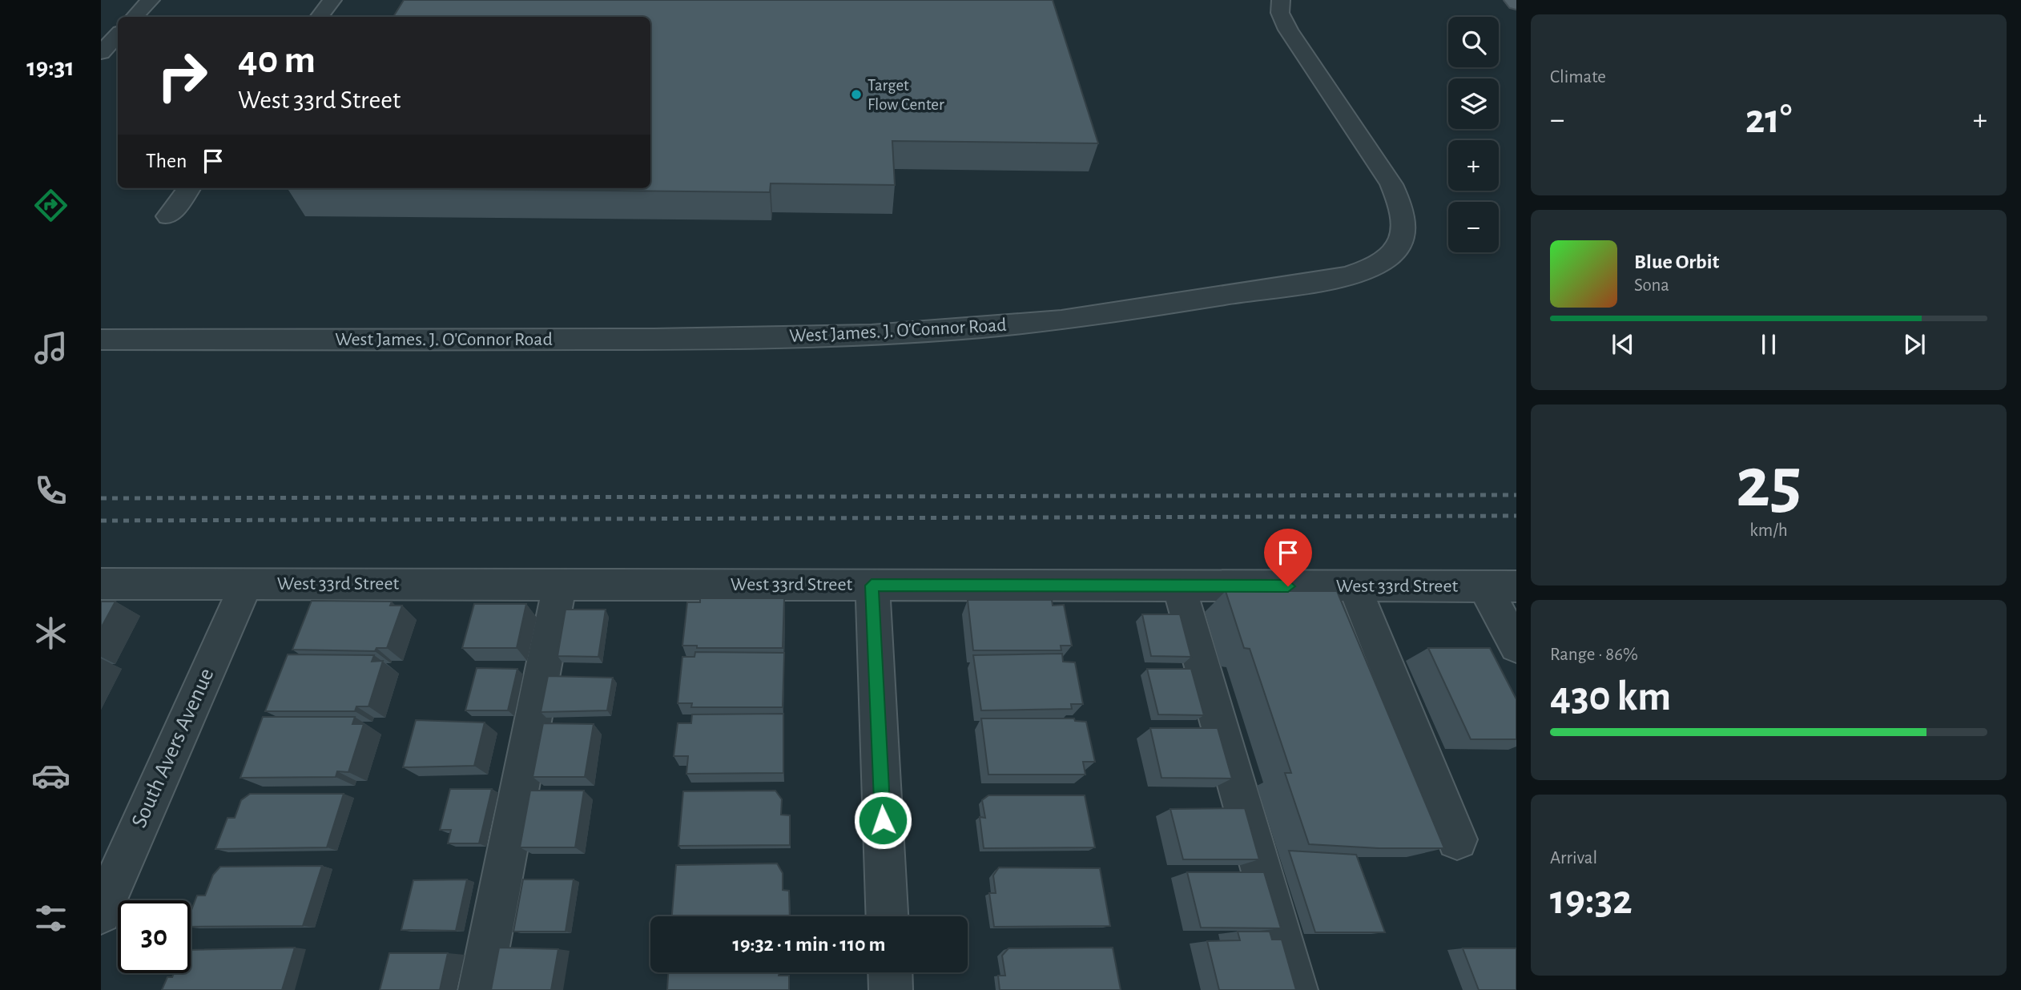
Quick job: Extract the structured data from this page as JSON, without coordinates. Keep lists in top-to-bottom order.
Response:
{
  "streets": {
    "street": ["West James. J. O'Connor Road", "West 33rd Street", "South Avers Avenue"]
  },
  "crossings": [
    ["West 33rd Street", "South Avers Avenue"]
  ],
  "places": ["Target Flow Center"],
  "page": {
    "tabs": "19:31",
    "tile": [
      "Climate",
      ["25", "km/h"],
      ["Range · 86%", "430 km"],
      ["Arrival", "19:32"]
    ],
    "map_buttons": ["+", "−"],
    "turn": ["40 m", "West 33rd Street"],
    "heat": ["−", "21°", "+"],
    "then": "Then",
    "song": ["Blue Orbit", "Sona"],
    "limit": "30",
    "trip": "19:32 · 1 min · 110 m"
  }
}
